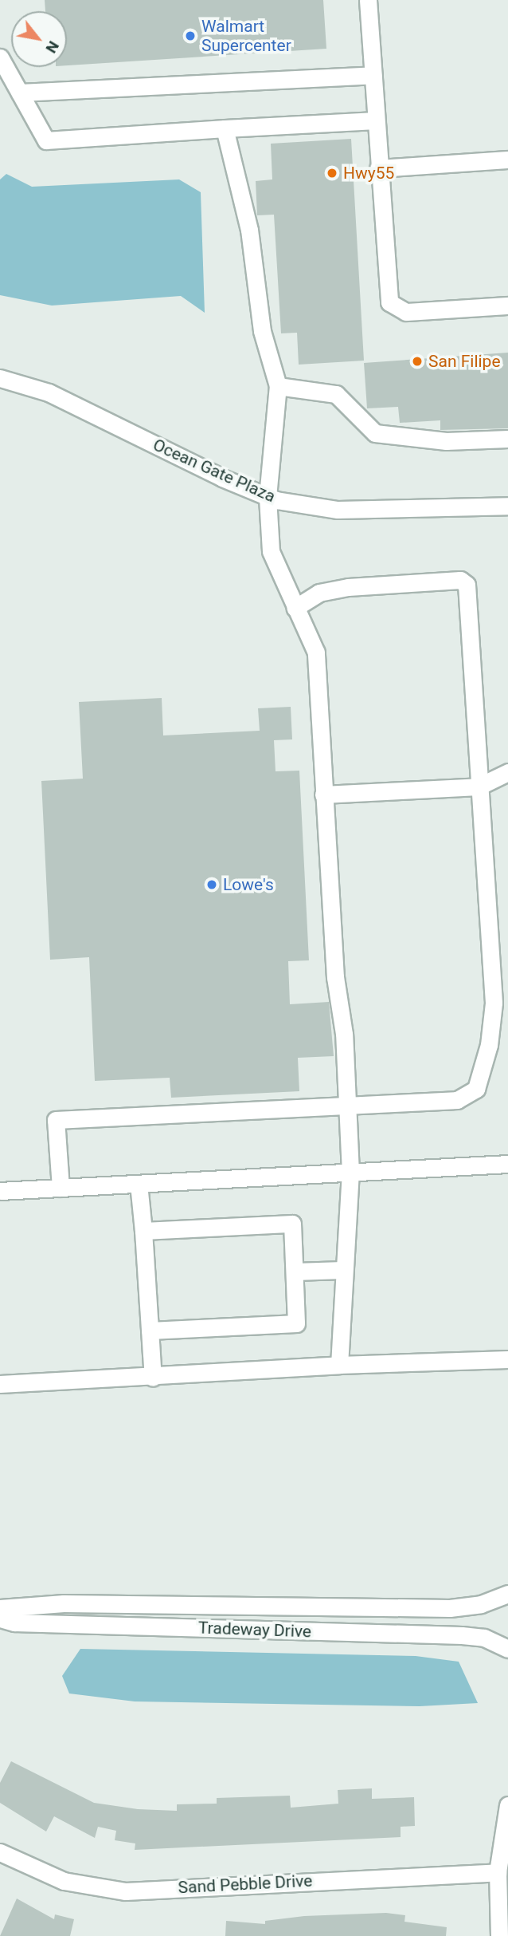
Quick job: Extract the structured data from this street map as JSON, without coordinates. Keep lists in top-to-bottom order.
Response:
{
  "streets": {
    "street": ["Ocean Gate Plaza", "Tradeway Drive", "Sand Pebble Drive"]
  },
  "places": [
    "Walmart Supercenter",
    "Hwy55",
    "San Filipe",
    "Lowe's"
  ],
  "north": "bottom right"
}
